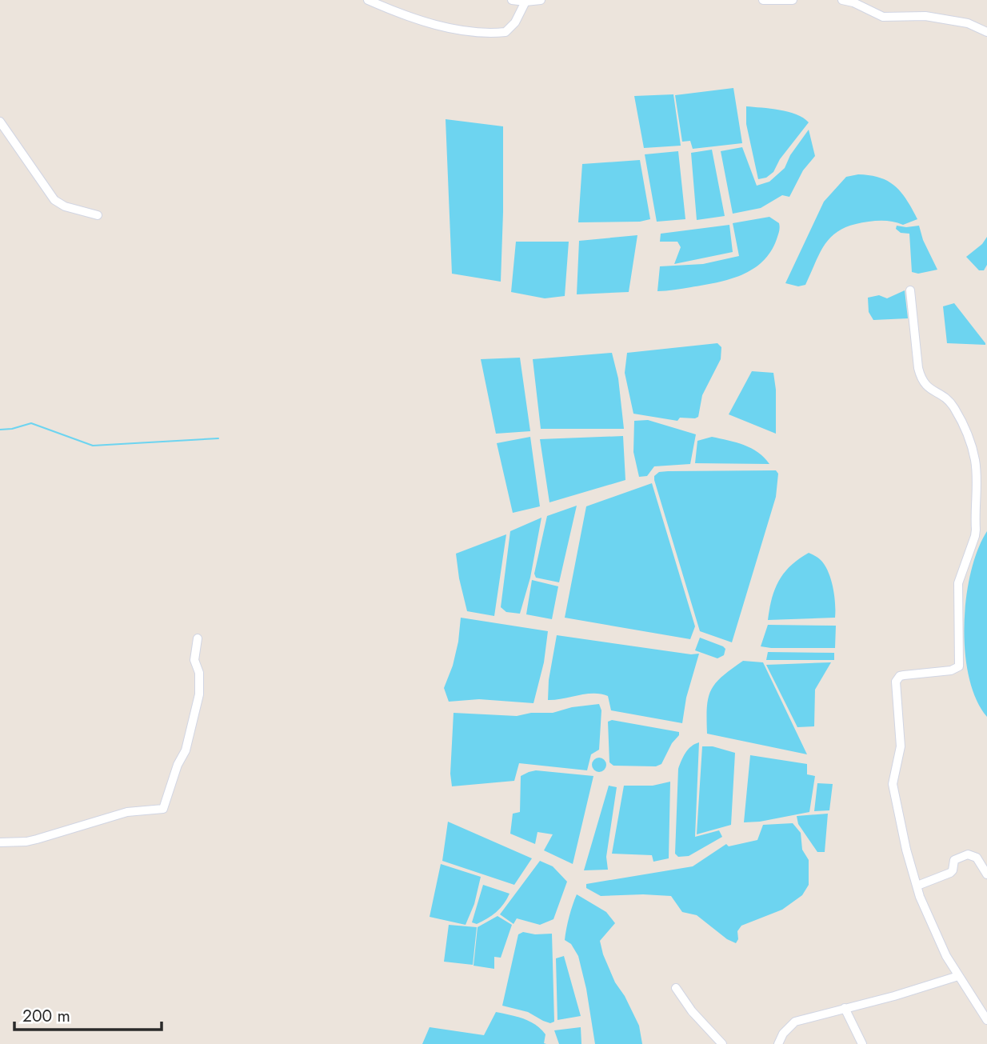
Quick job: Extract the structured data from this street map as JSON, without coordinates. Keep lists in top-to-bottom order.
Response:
{
  "scale_bar": "200 m"
}
